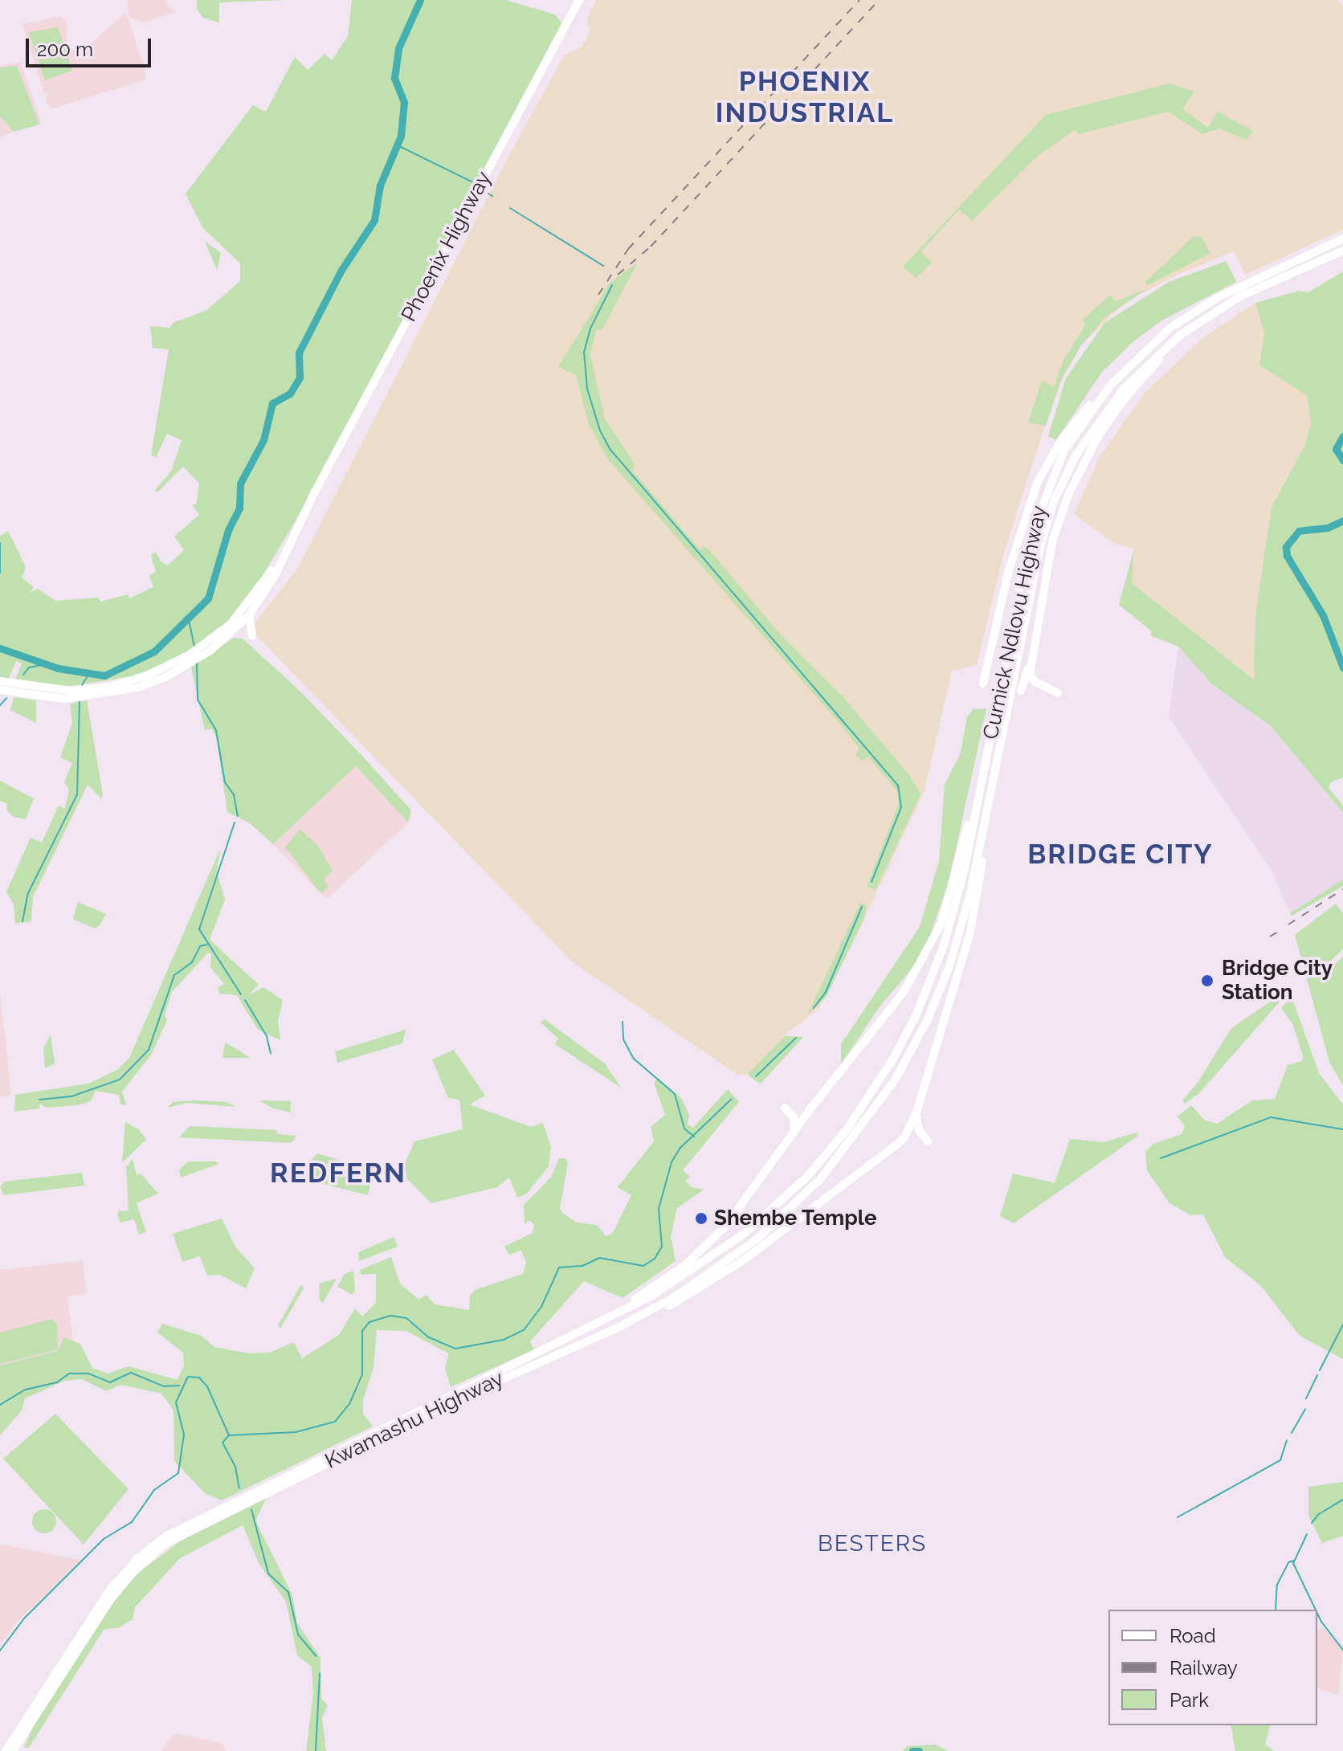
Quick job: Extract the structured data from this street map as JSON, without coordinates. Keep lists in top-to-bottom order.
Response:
{
  "streets": {
    "main road": ["Phoenix Highway", "Curnick Ndlovu Highway", "Kwamashu Highway"]
  },
  "crossings": [
    ["Curnick Ndlovu Highway", "Kwamashu Highway"]
  ],
  "districts": [
    "PHOENIX INDUSTRIAL",
    "BRIDGE CITY",
    "REDFERN",
    "BESTERS"
  ],
  "places": ["Bridge City Station", "Shembe Temple"],
  "legend": ["Road", "Railway", "Park"],
  "scale_bar": "200 m"
}
